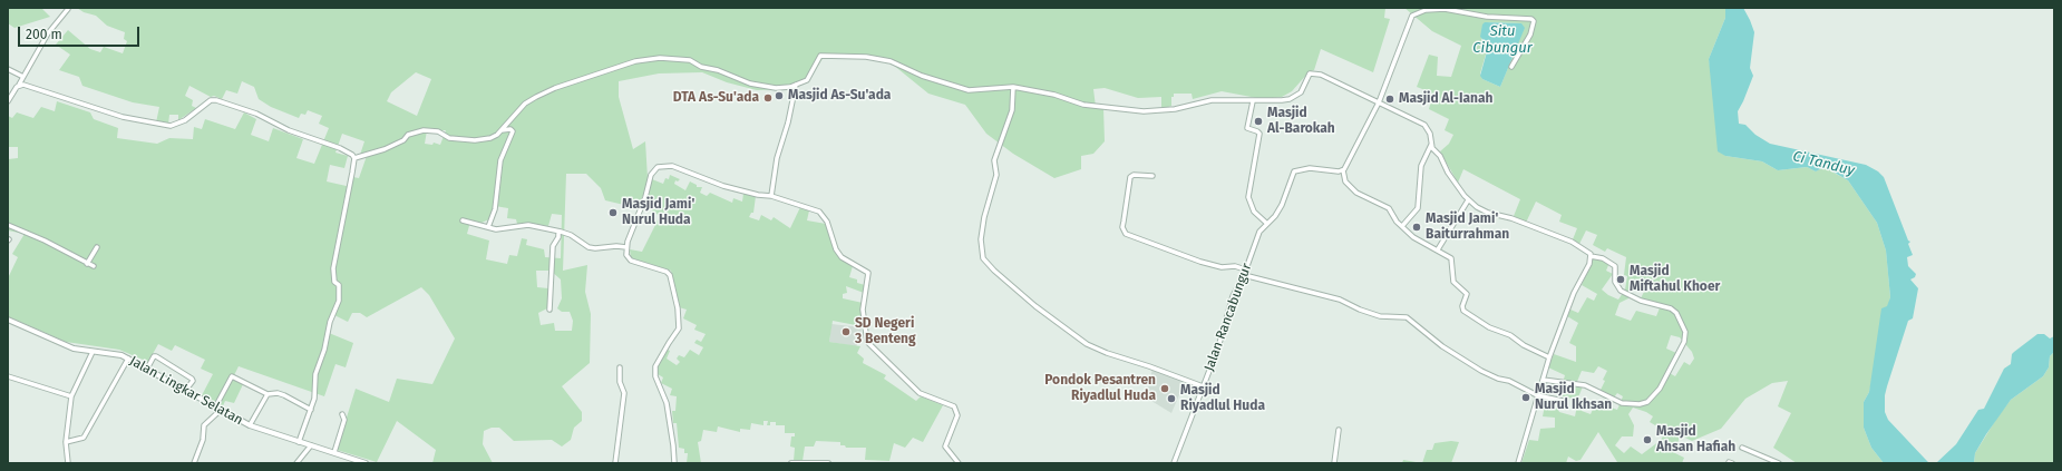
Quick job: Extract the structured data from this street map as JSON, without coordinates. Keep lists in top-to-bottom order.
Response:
{
  "streets": {
    "street": ["Jalan Rancabungur", "Jalan Lingkar Selatan"]
  },
  "water": ["Situ Cibungur", "Ci Tanduy"],
  "places": [
    "Masjid As-Su'ada",
    "DTA As-Su'ada",
    "Masjid Al-Ianah",
    "Masjid Al-Barokah",
    "Masjid Jami' Nurul Huda",
    "Masjid Jami' Baiturrahman",
    "Masjid Miftahul Khoer",
    "SD Negeri 3 Benteng",
    "Pondok Pesantren Riyadlul Huda",
    "Masjid Nurul Ikhsan",
    "Masjid Riyadlul Huda",
    "Masjid Ahsan Hafiah"
  ],
  "scale_bar": "200 m"
}
